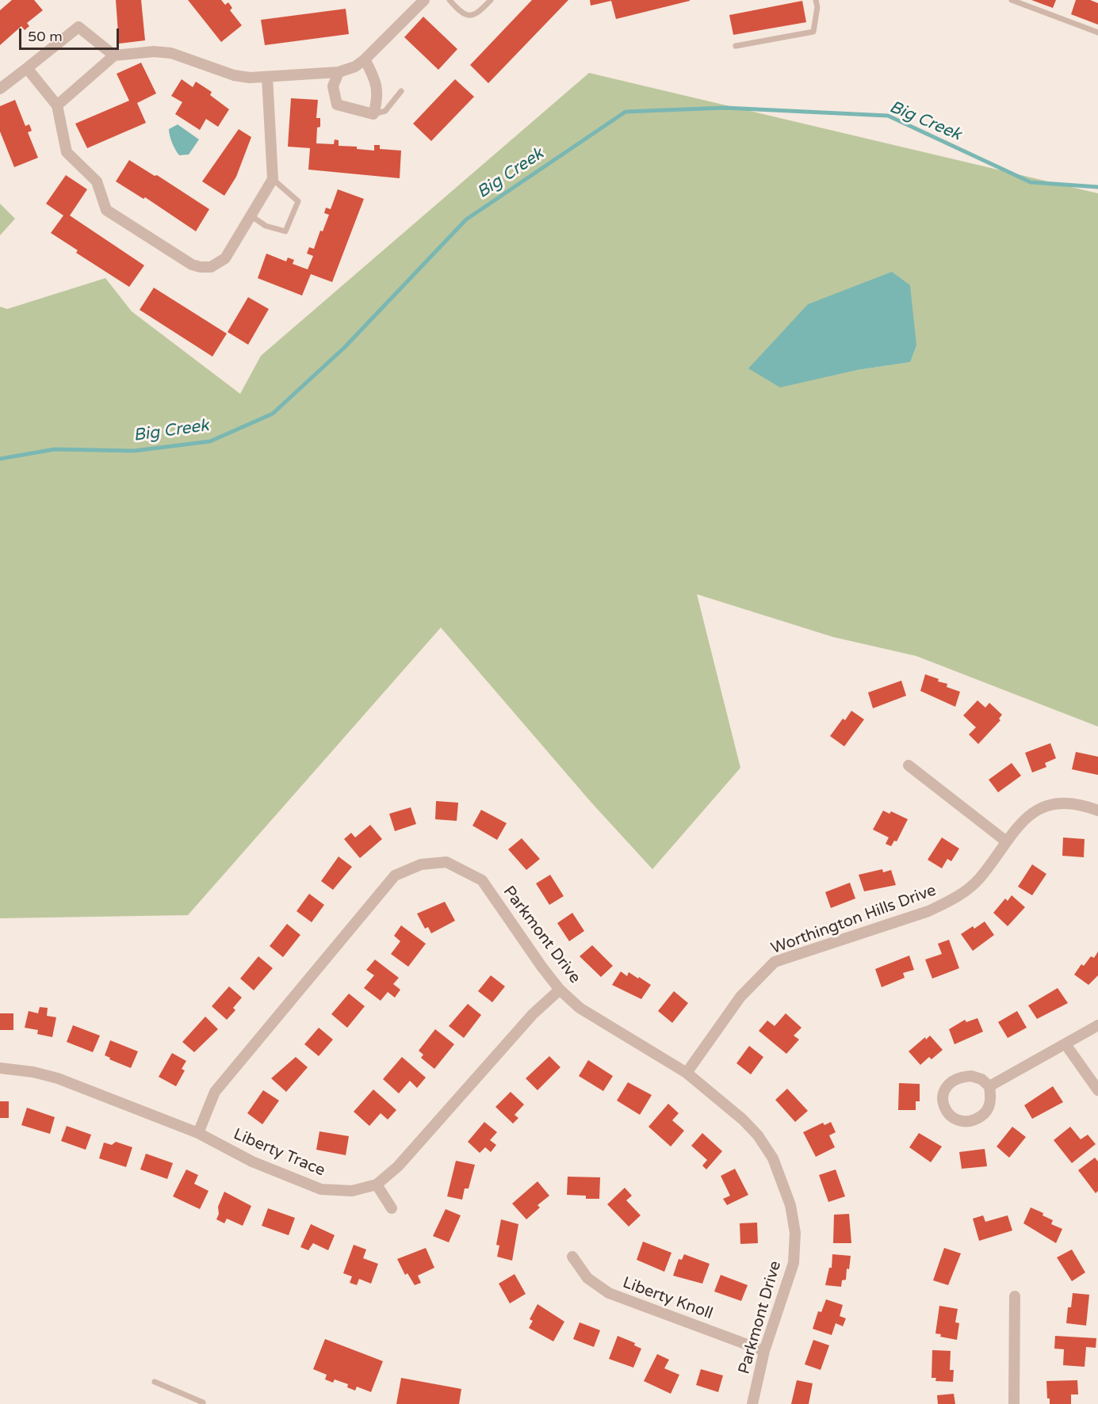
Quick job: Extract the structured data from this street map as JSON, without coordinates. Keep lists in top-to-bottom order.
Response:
{
  "streets": {
    "street": [
      "Worthington Hills Drive",
      "Parkmont Drive",
      "Liberty Trace",
      "Liberty Knoll"
    ]
  },
  "crossings": [
    ["Worthington Hills Drive", "Parkmont Drive"],
    ["Parkmont Drive", "Liberty Trace"],
    ["Parkmont Drive", "Liberty Knoll"]
  ],
  "water": ["Big Creek"],
  "scale_bar": "50 m"
}
